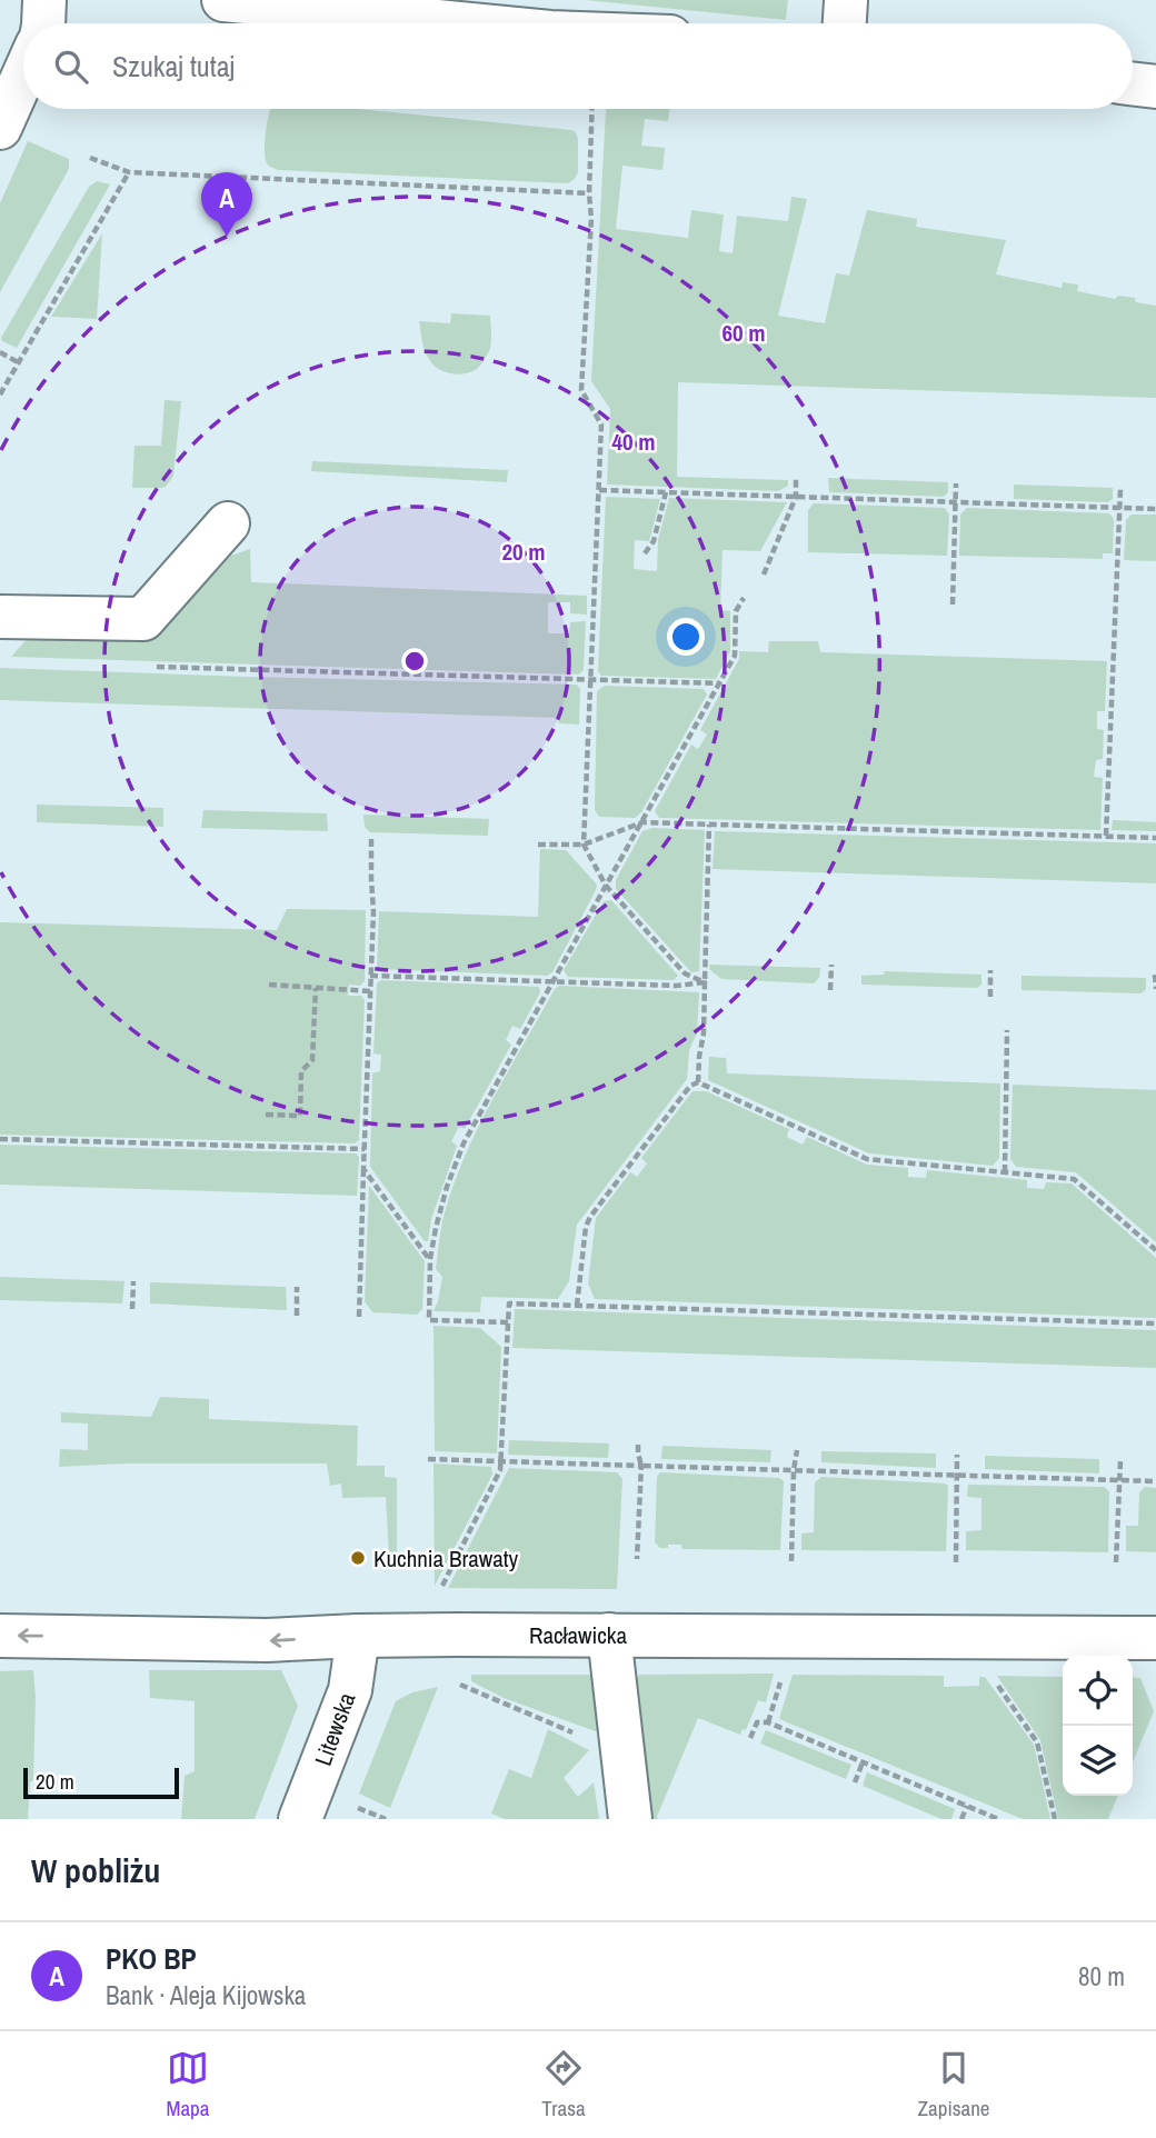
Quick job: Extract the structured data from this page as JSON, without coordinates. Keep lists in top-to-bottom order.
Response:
{
  "streets": {
    "street": ["Racławicka", "Litewska"]
  },
  "crossings": [
    ["Racławicka", "Litewska"]
  ],
  "places": ["Kuchnia Brawaty"],
  "scale_bar": "20 m",
  "page": {
    "search": "Szukaj tutaj",
    "pins": "A",
    "scale": "20 m",
    "heading": "W pobliżu",
    "list": [
      {
        "mark": "A",
        "name": "PKO BP",
        "note": "Bank · Aleja Kijowska",
        "value": "80 m"
      }
    ],
    "nav": ["Mapa", "Trasa", "Zapisane"]
  },
  "rings": ["60 m", "40 m", "20 m"]
}
